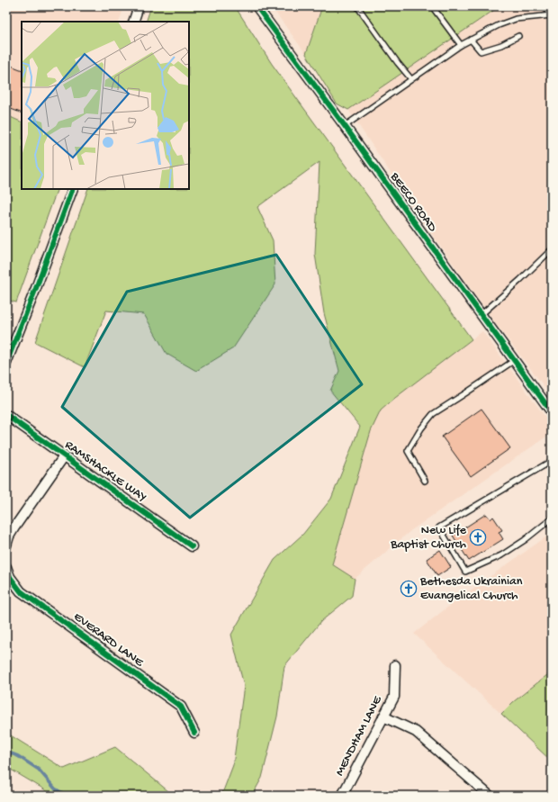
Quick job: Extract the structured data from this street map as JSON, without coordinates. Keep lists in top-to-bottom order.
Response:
{
  "streets": {
    "street": [
      "BEECO ROAD",
      "RAMSHACKLE WAY",
      "EVERARD LANE",
      "MENDHAM LANE"
    ]
  },
  "places": {
    "church": ["New Life Baptist Church", "Bethesda Ukrainian Evangelical Church"]
  }
}
